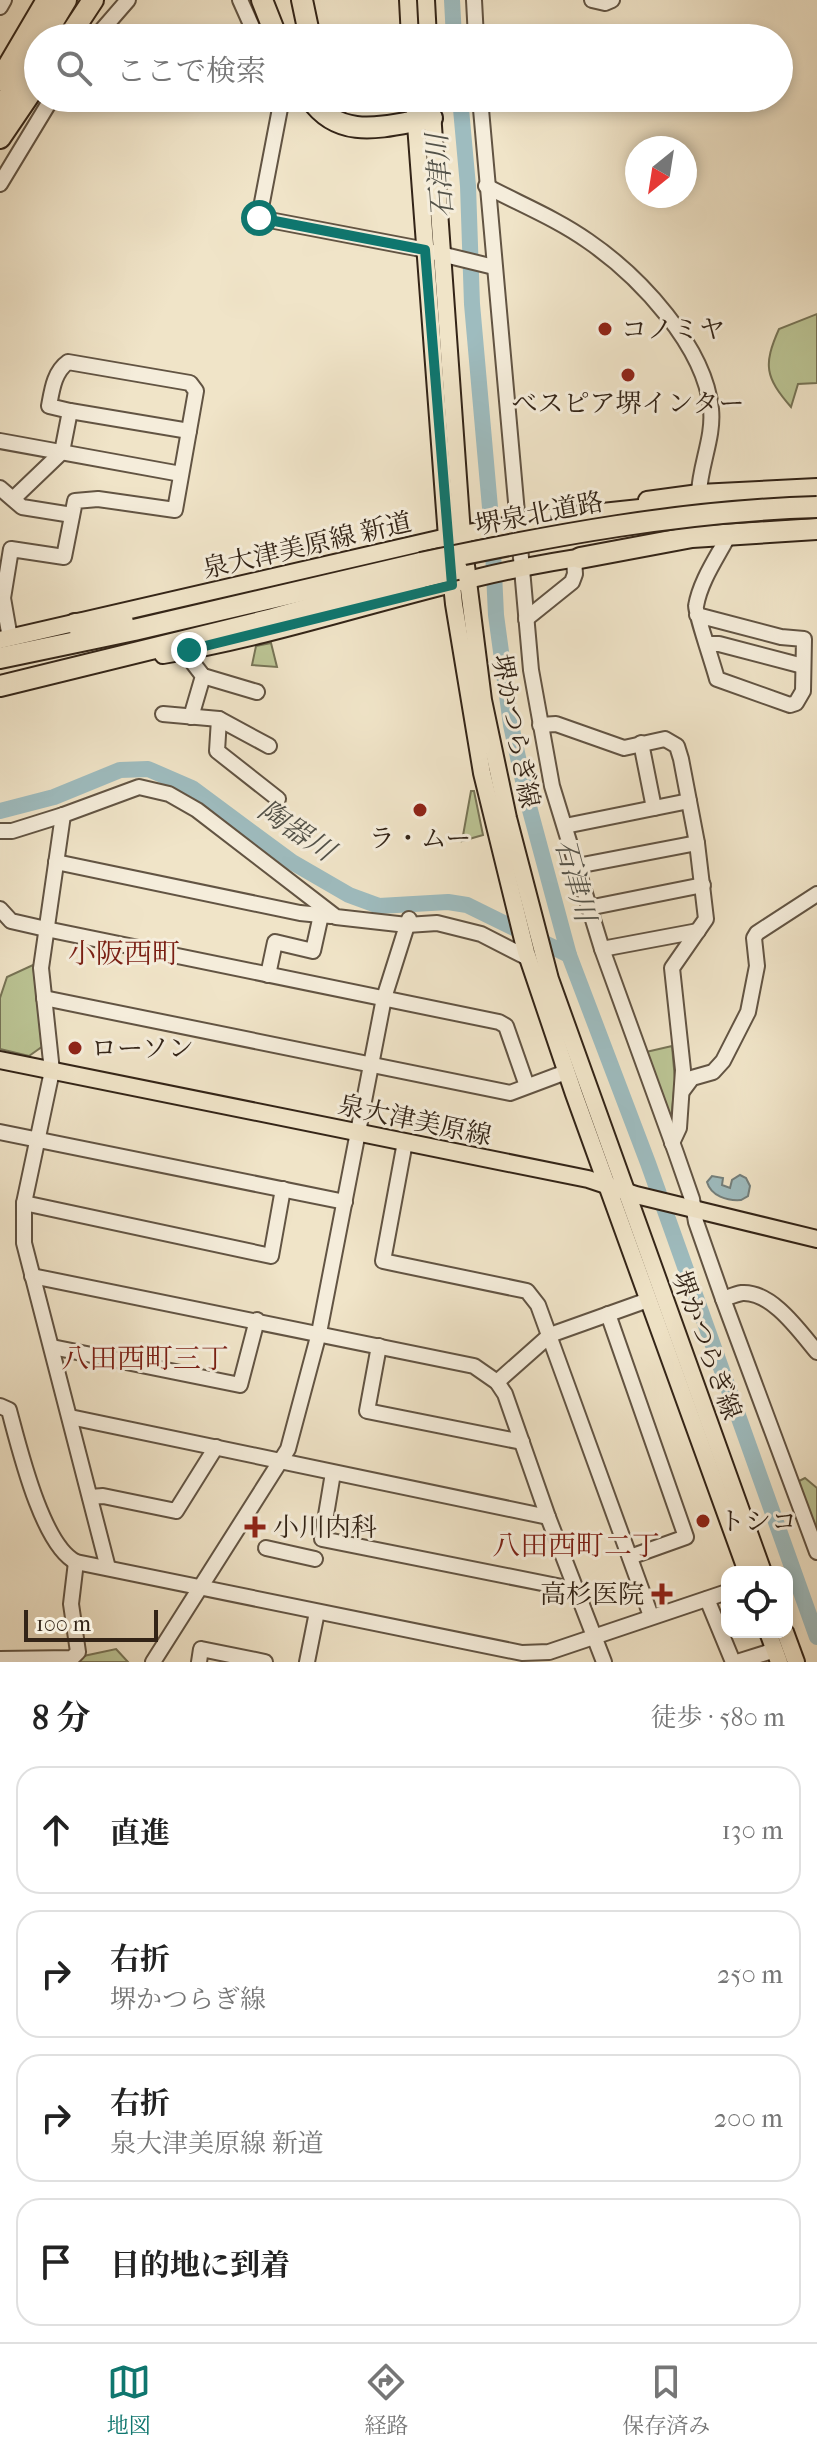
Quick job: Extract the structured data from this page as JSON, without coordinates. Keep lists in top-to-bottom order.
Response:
{
  "streets": {
    "highway": ["堺泉北道路"],
    "main road": ["泉大津美原線 新道", "堺かつらぎ線", "泉大津美原線"]
  },
  "crossings": [
    ["泉大津美原線 新道", "堺かつらぎ線"],
    ["堺かつらぎ線", "泉大津美原線"]
  ],
  "districts": ["小阪西町", "八田西町三丁", "八田西町二丁"],
  "water": ["石津川", "陶器川"],
  "places": {
    "other": [
      "コノミヤ",
      "べスピア堺インター",
      "ラ・ムー",
      "ローソン",
      "トシコ"
    ],
    "health": ["小川内科", "高杉医院"]
  },
  "scale_bar": "100 m",
  "north": "bottom left",
  "page": {
    "search": "ここで検索",
    "scale": "100 m",
    "heading": ["8 分", "徒歩 · 580 m"],
    "list": [
      ["直進", "130 m"],
      ["右折", "堺かつらぎ線", "250 m"],
      ["右折", "泉大津美原線 新道", "200 m"],
      "目的地に到着"
    ],
    "nav": ["地図", "経路", "保存済み"]
  }
}
